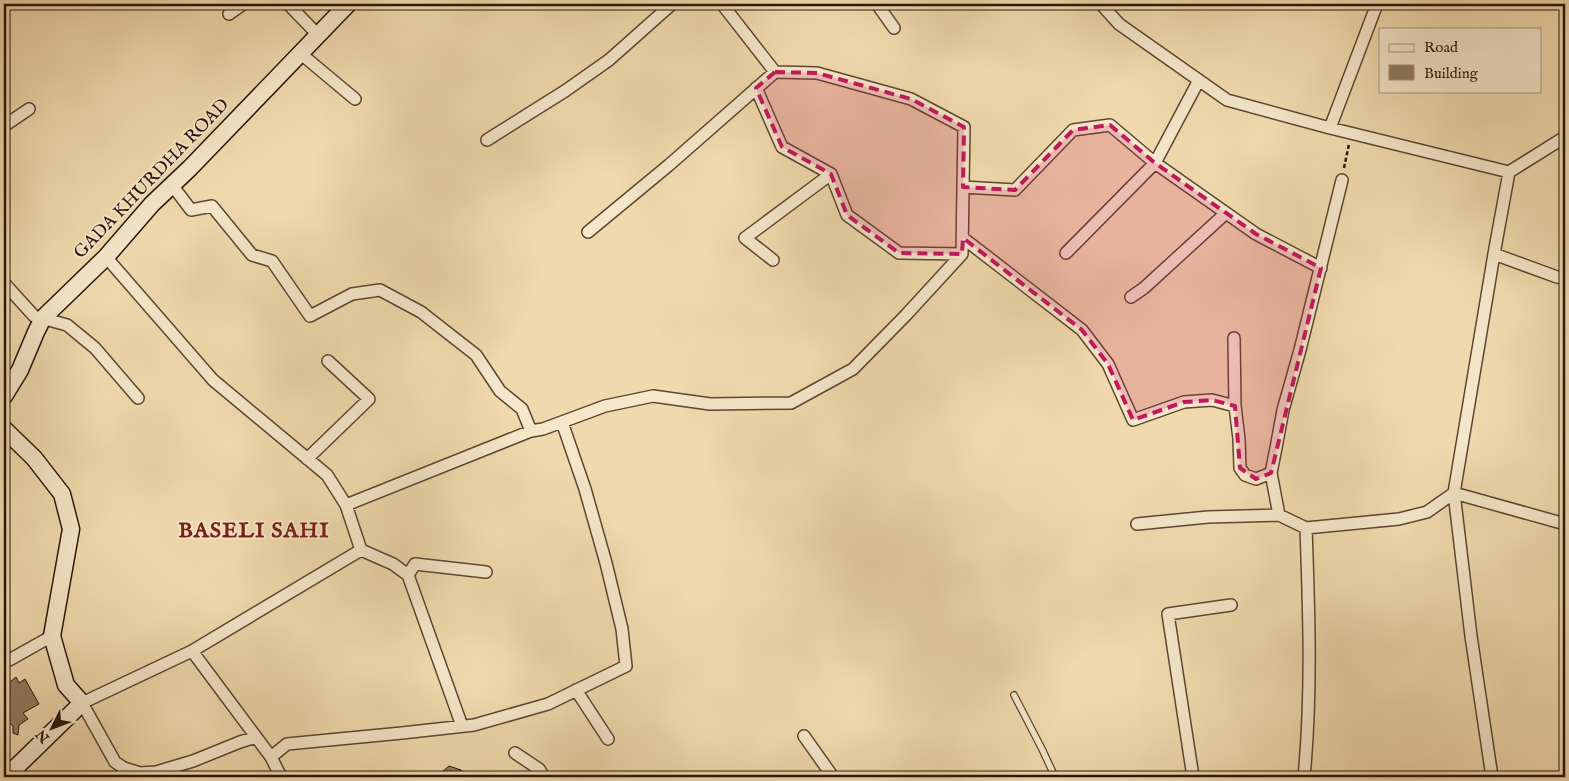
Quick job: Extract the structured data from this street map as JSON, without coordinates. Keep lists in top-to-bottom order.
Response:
{
  "streets": {
    "main road": ["GADA KHURDHA ROAD"]
  },
  "districts": ["BASELI SAHI"],
  "legend": ["Road", "Building"],
  "north": "bottom left"
}
